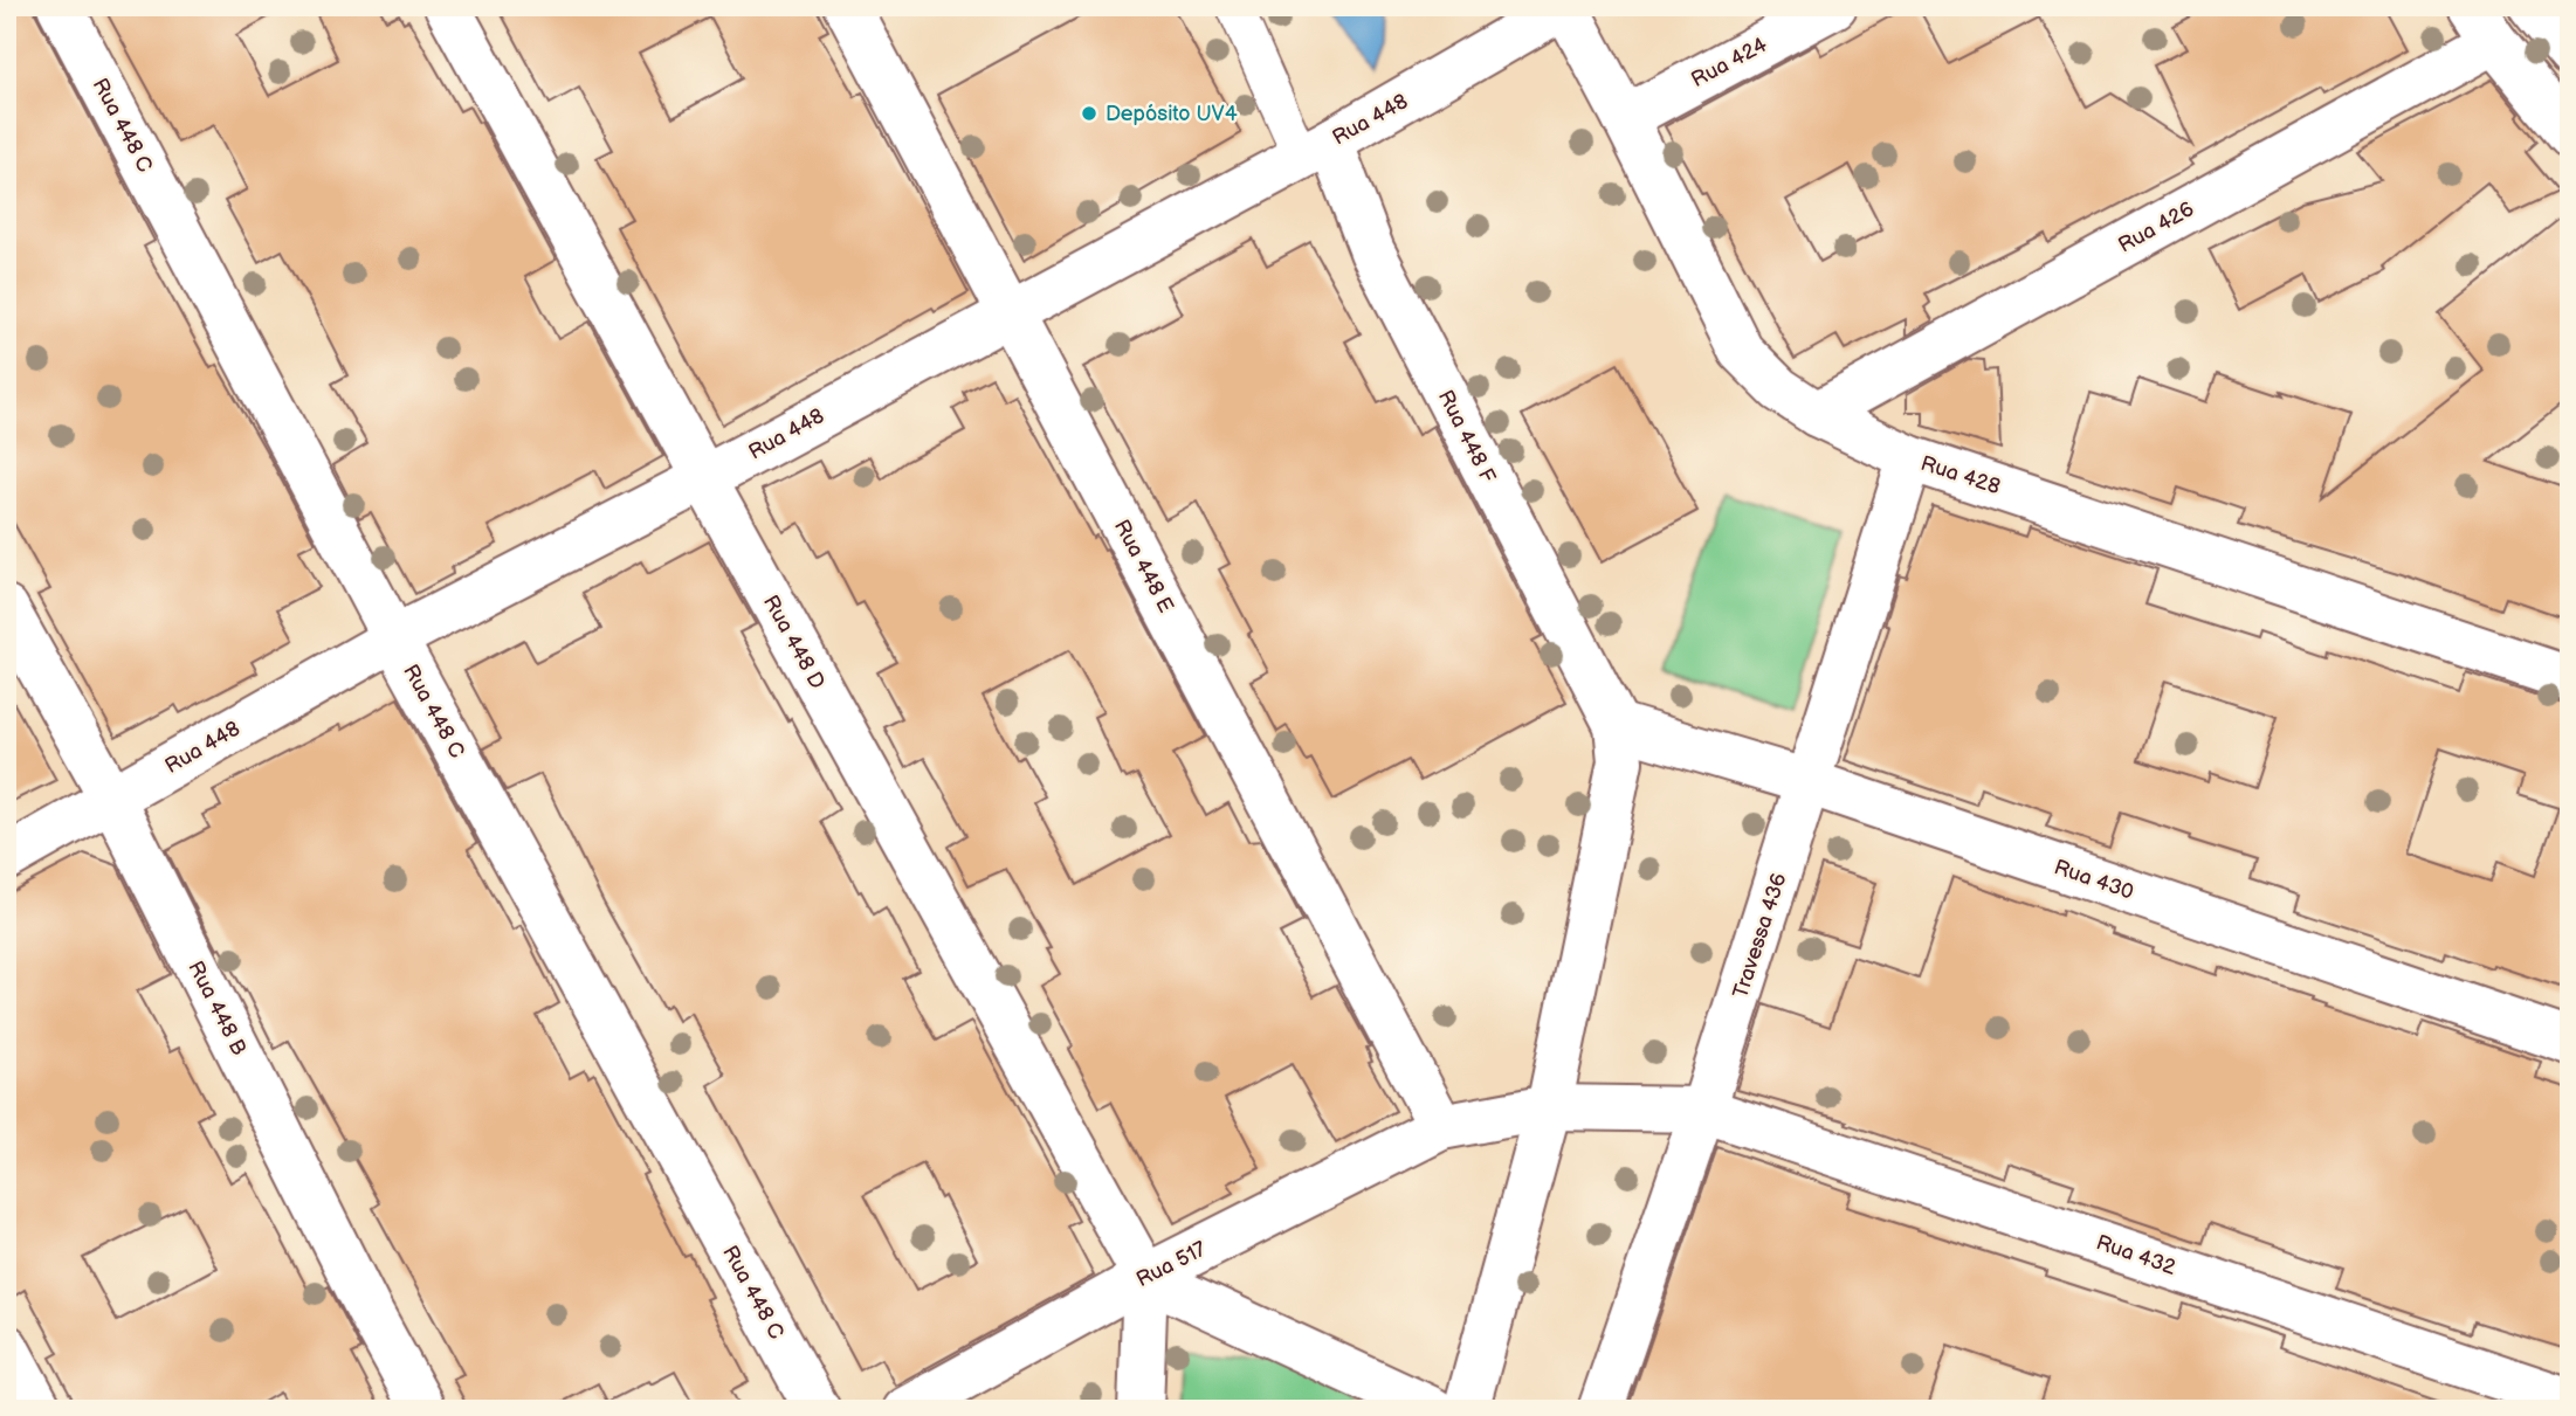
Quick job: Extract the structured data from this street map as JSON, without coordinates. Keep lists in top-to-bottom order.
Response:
{
  "streets": {
    "street": [
      "Rua 424",
      "Rua 448",
      "Rua 448 C",
      "Rua 426",
      "Rua 448 F",
      "Rua 428",
      "Rua 448 E",
      "Rua 448 D",
      "Rua 430",
      "Travessa 436",
      "Rua 448 B",
      "Rua 432",
      "Rua 517"
    ]
  },
  "crossings": [
    ["Rua 424", "Rua 428"],
    ["Rua 448", "Rua 448 C"],
    ["Rua 448", "Rua 448 F"],
    ["Rua 448", "Rua 428"],
    ["Rua 448", "Rua 448 E"],
    ["Rua 448", "Rua 448 D"],
    ["Rua 448", "Rua 448 B"],
    ["Rua 426", "Rua 428"],
    ["Rua 448 F", "Rua 430"],
    ["Rua 428", "Travessa 436"],
    ["Rua 448 E", "Rua 517"],
    ["Rua 448 D", "Rua 517"],
    ["Rua 430", "Travessa 436"],
    ["Travessa 436", "Rua 432"],
    ["Rua 432", "Rua 517"]
  ],
  "places": ["Depósito UV4"]
}
